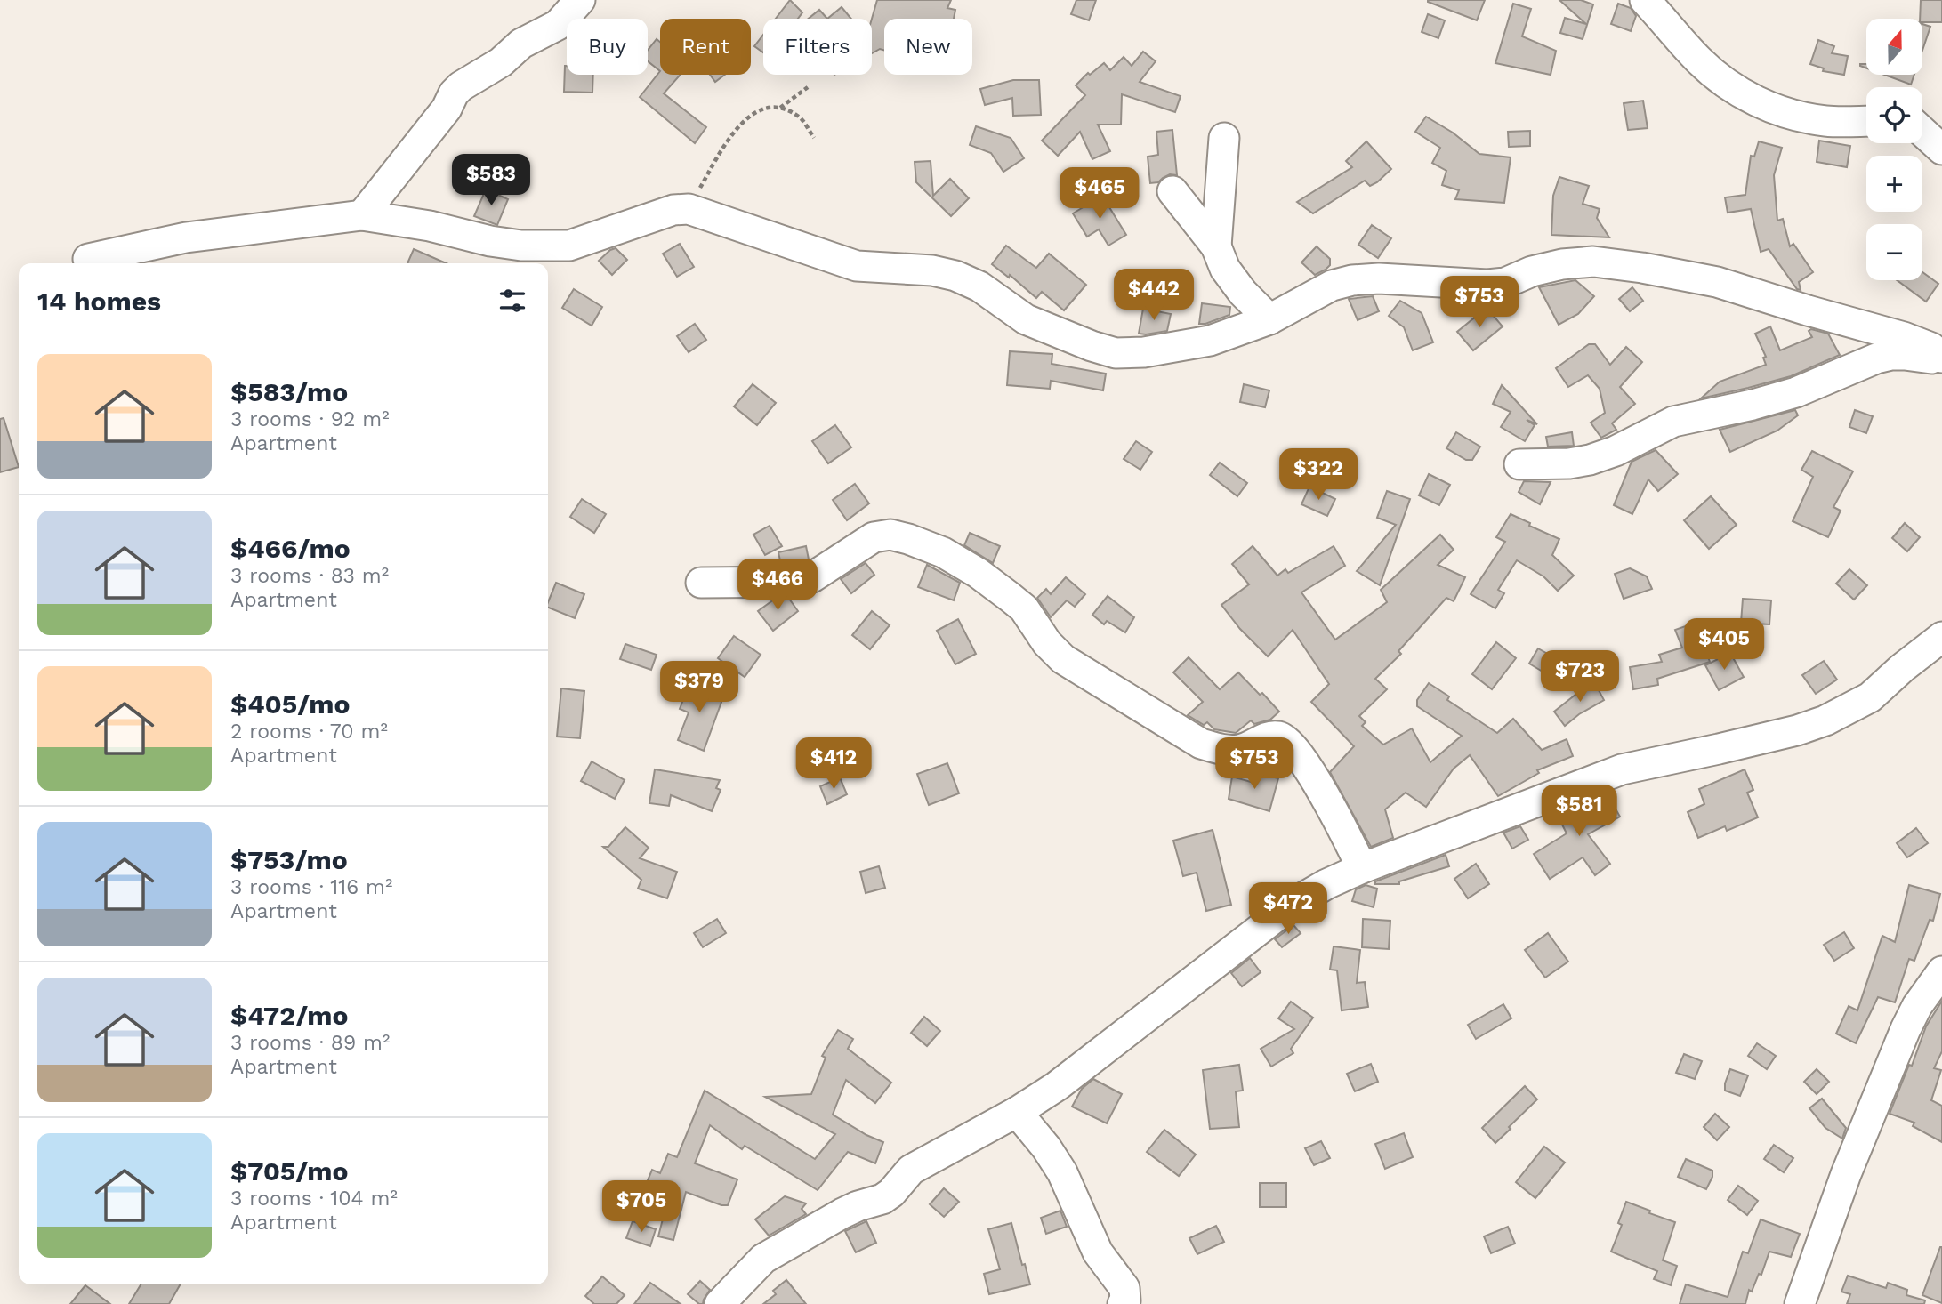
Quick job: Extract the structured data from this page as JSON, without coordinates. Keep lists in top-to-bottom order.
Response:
{
  "north": "top",
  "page": {
    "map_buttons": ["+", "−"],
    "chip": [
      "Buy",
      "Rent",
      "Filters",
      "New"
    ],
    "price": [
      "$583",
      "$465",
      "$442",
      "$753",
      "$322",
      "$466",
      "$405",
      "$723",
      "$379",
      "$412",
      "$753",
      "$581",
      "$472",
      "$705"
    ],
    "heading": "14 homes",
    "list": [
      {
        "name": "$583/mo",
        "note": "3 rooms · 92 m² · Apartment"
      },
      {
        "name": "$466/mo",
        "note": "3 rooms · 83 m² · Apartment"
      },
      {
        "name": "$405/mo",
        "note": "2 rooms · 70 m² · Apartment"
      },
      {
        "name": "$753/mo",
        "note": "3 rooms · 116 m² · Apartment"
      },
      {
        "name": "$472/mo",
        "note": "3 rooms · 89 m² · Apartment"
      },
      {
        "name": "$705/mo",
        "note": "3 rooms · 104 m² · Apartment"
      }
    ]
  }
}
